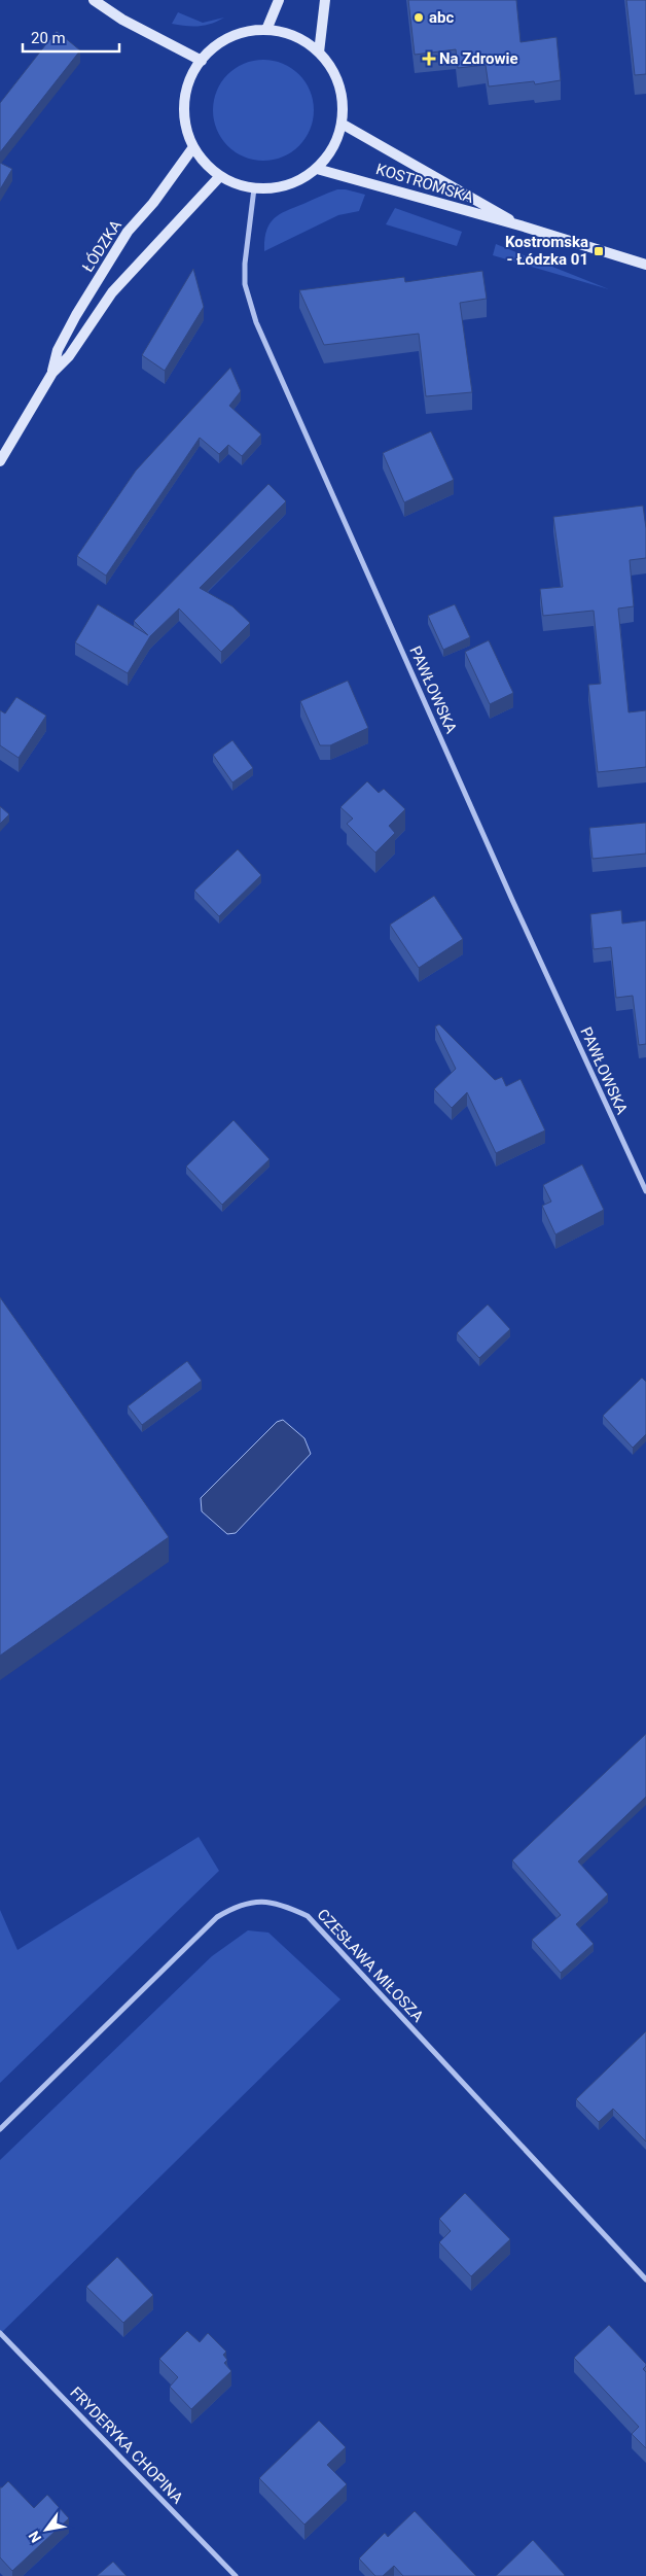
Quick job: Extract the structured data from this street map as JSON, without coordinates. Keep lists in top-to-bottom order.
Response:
{
  "streets": {
    "main road": ["KOSTROMSKA", "ŁÓDZKA"],
    "street": ["PAWŁOWSKA", "CZESŁAWA MIŁOSZA", "FRYDERYKA CHOPINA"]
  },
  "crossings": [
    ["KOSTROMSKA", "ŁÓDZKA"],
    ["KOSTROMSKA", "PAWŁOWSKA"],
    ["ŁÓDZKA", "PAWŁOWSKA"]
  ],
  "places": {
    "other": ["abc"],
    "health": ["Na Zdrowie"],
    "transit": ["Kostromska - Łódzka 01"]
  },
  "scale_bar": "20 m",
  "north": "bottom left"
}
